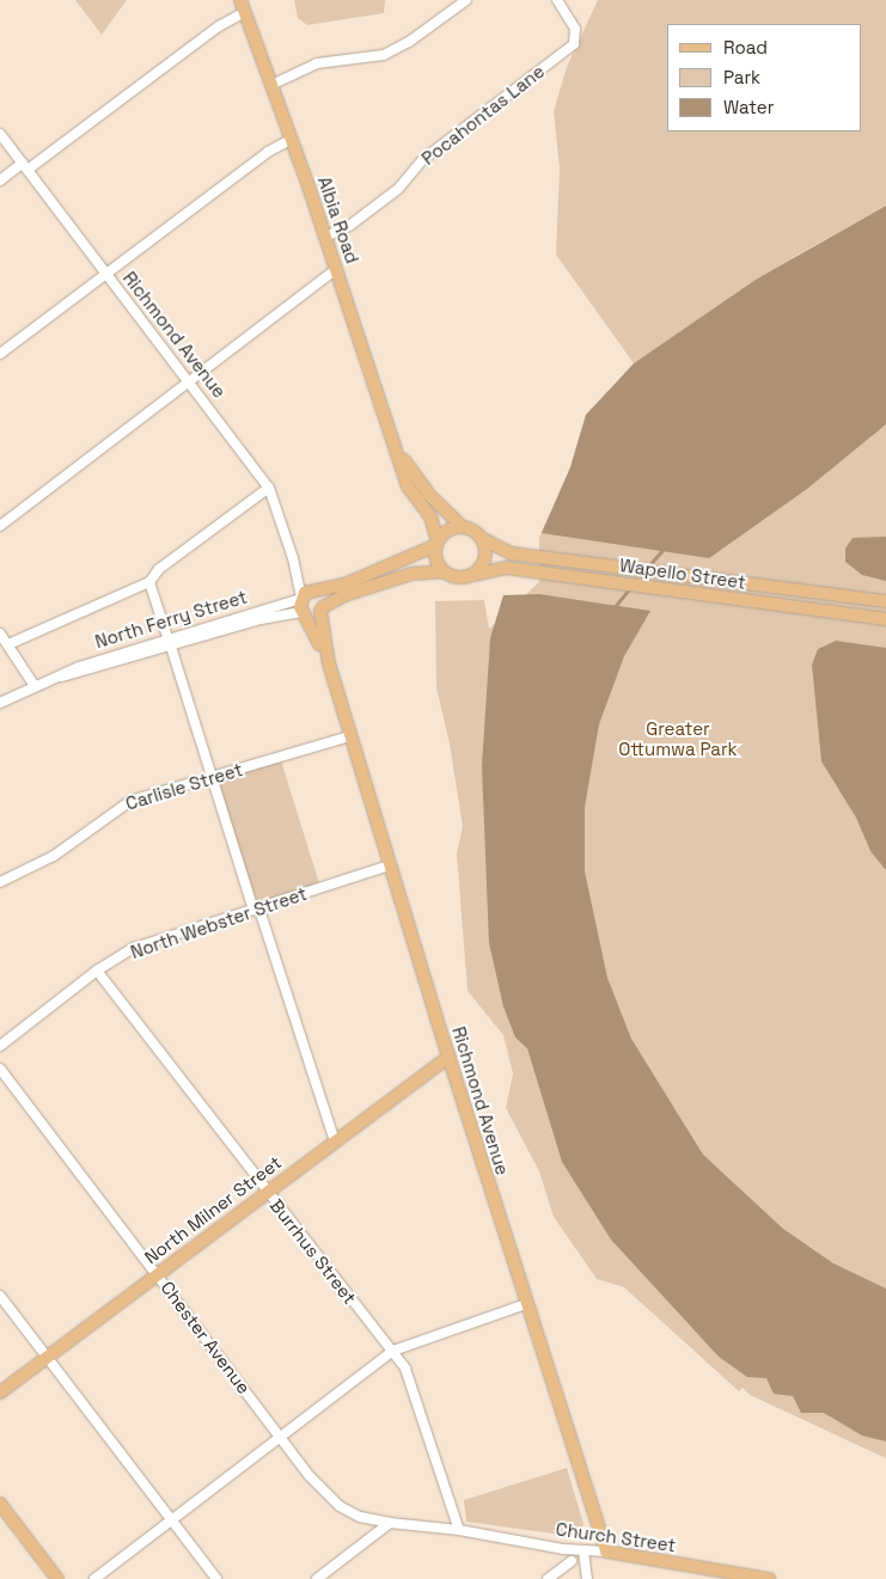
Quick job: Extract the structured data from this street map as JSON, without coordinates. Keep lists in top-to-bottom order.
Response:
{
  "streets": {
    "main road": [
      "Albia Road",
      "Richmond Avenue",
      "Wapello Street",
      "North Ferry Street",
      "North Milner Street",
      "Church Street"
    ],
    "street": [
      "Pocahontas Lane",
      "Carlisle Street",
      "North Webster Street",
      "Burrhus Street",
      "Chester Avenue"
    ]
  },
  "crossings": [
    ["Pocahontas Lane", "Albia Road"],
    ["Albia Road", "Wapello Street"],
    ["Albia Road", "North Ferry Street"],
    ["Richmond Avenue", "North Ferry Street"],
    ["Richmond Avenue", "Carlisle Street"],
    ["Richmond Avenue", "North Webster Street"],
    ["Richmond Avenue", "North Milner Street"],
    ["Richmond Avenue", "Church Street"],
    ["Wapello Street", "North Ferry Street"],
    ["North Webster Street", "Burrhus Street"],
    ["North Milner Street", "Burrhus Street"],
    ["North Milner Street", "Chester Avenue"],
    ["Burrhus Street", "Chester Avenue"],
    ["Burrhus Street", "Church Street"],
    ["Chester Avenue", "Church Street"]
  ],
  "parks": ["Greater Ottumwa Park"],
  "legend": ["Road", "Park", "Water"]
}
